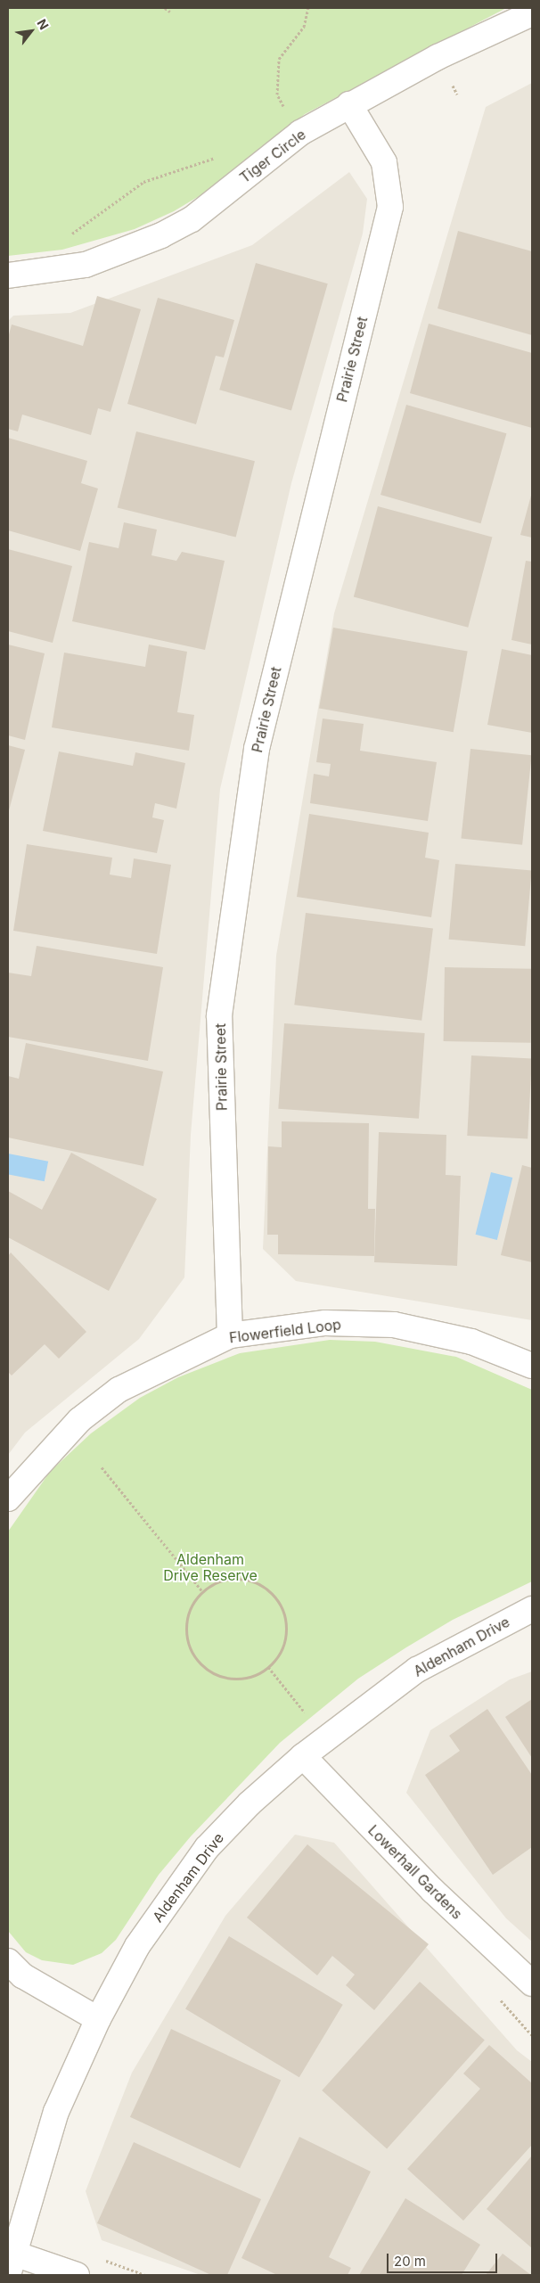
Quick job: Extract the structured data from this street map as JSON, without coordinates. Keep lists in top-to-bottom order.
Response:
{
  "streets": {
    "street": [
      "Tiger Circle",
      "Prairie Street",
      "Flowerfield Loop",
      "Aldenham Drive",
      "Lowerhall Gardens"
    ]
  },
  "crossings": [
    ["Tiger Circle", "Prairie Street"],
    ["Prairie Street", "Flowerfield Loop"],
    ["Aldenham Drive", "Lowerhall Gardens"]
  ],
  "parks": ["Aldenham Drive Reserve"],
  "scale_bar": "20 m",
  "north": "top right"
}
